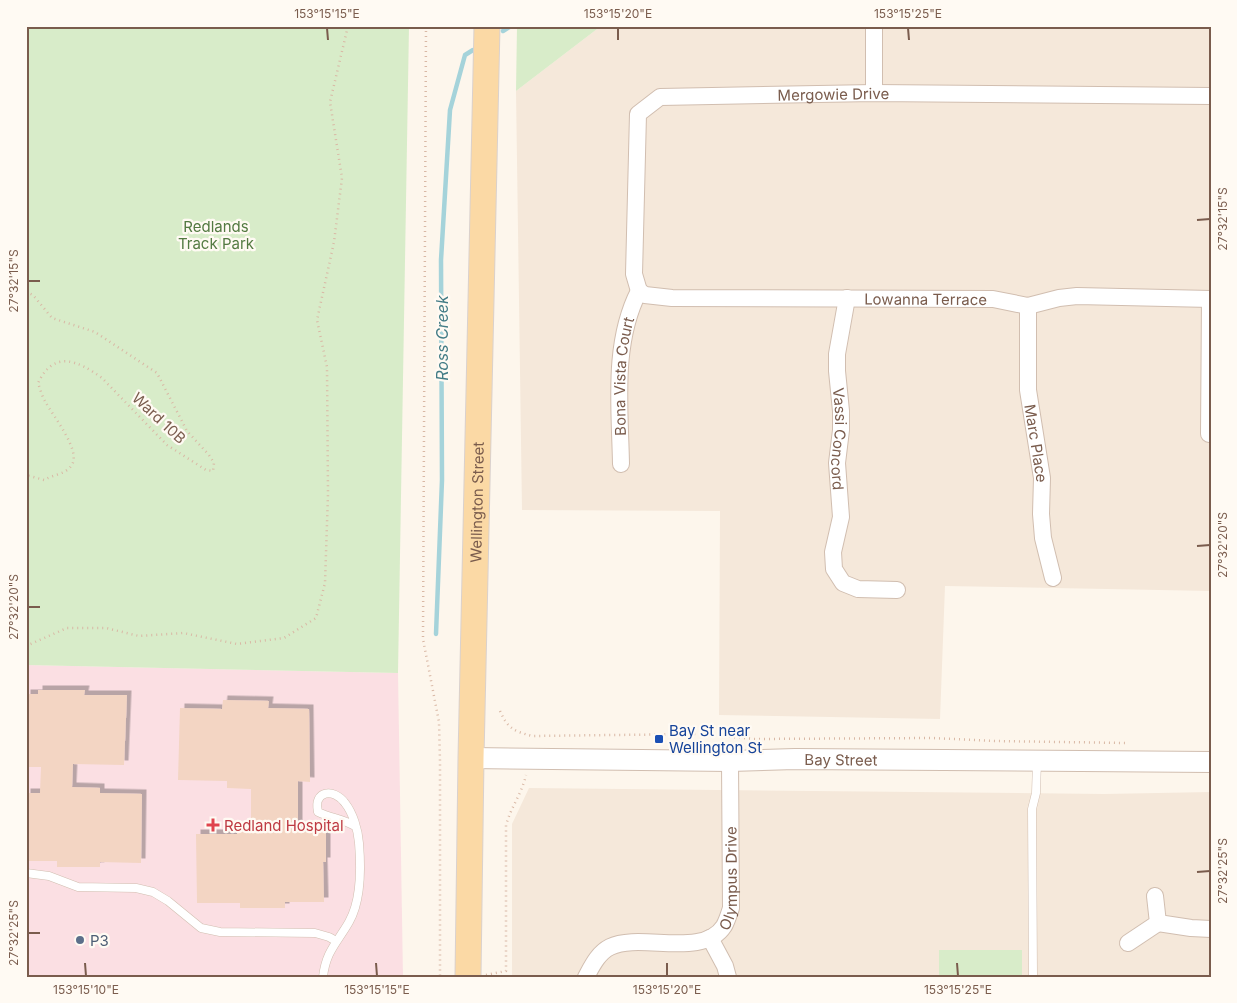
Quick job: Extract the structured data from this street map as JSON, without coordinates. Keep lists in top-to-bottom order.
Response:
{
  "streets": {
    "main road": ["Wellington Street"],
    "street": [
      "Mergowie Drive",
      "Lowanna Terrace",
      "Bona Vista Court",
      "Vassi Concord",
      "Marc Place",
      "Bay Street",
      "Olympus Drive"
    ],
    "path": ["Ward 10B"]
  },
  "crossings": [
    ["Mergowie Drive", "Lowanna Terrace"],
    ["Mergowie Drive", "Bona Vista Court"],
    ["Lowanna Terrace", "Bona Vista Court"],
    ["Lowanna Terrace", "Vassi Concord"],
    ["Lowanna Terrace", "Marc Place"],
    ["Wellington Street", "Bay Street"],
    ["Bay Street", "Olympus Drive"]
  ],
  "water": ["Ross Creek"],
  "parks": ["Redlands Track Park"],
  "places": {
    "transit": ["Bay St near Wellington St"],
    "health": ["Redland Hospital"],
    "other": ["P3"]
  },
  "coordinates": [
    "153°15'15\"E",
    "153°15'20\"E",
    "153°15'25\"E",
    "27°32'15\"S",
    "27°32'20\"S",
    "27°32'25\"S",
    "153°15'10\"E"
  ]
}
